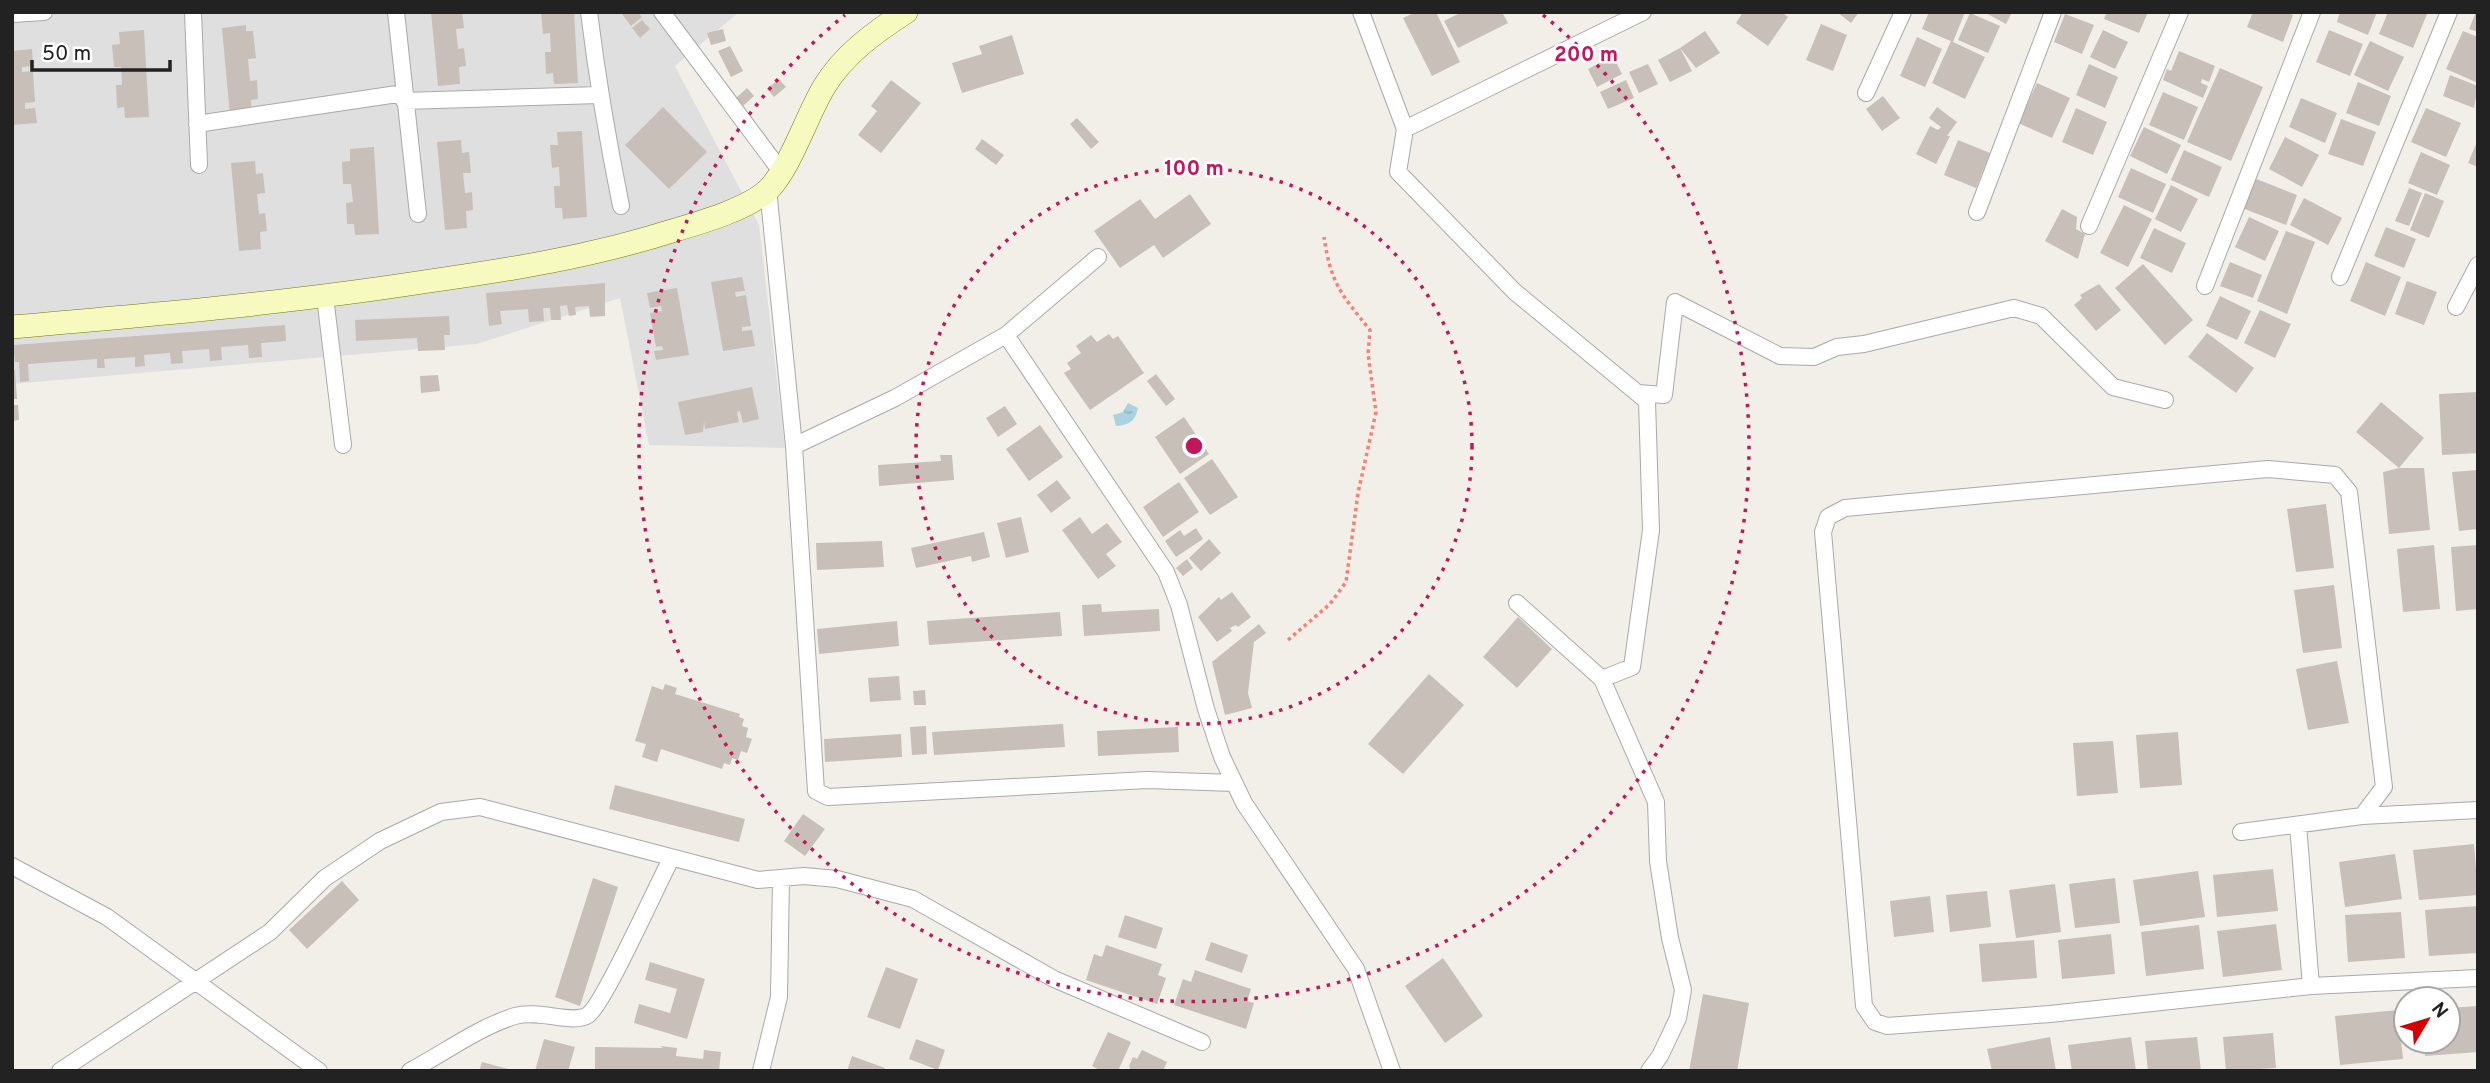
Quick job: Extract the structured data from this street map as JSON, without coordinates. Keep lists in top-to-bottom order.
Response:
{
  "scale_bar": "50 m",
  "north": "top right",
  "rings": ["200 m", "100 m"]
}
